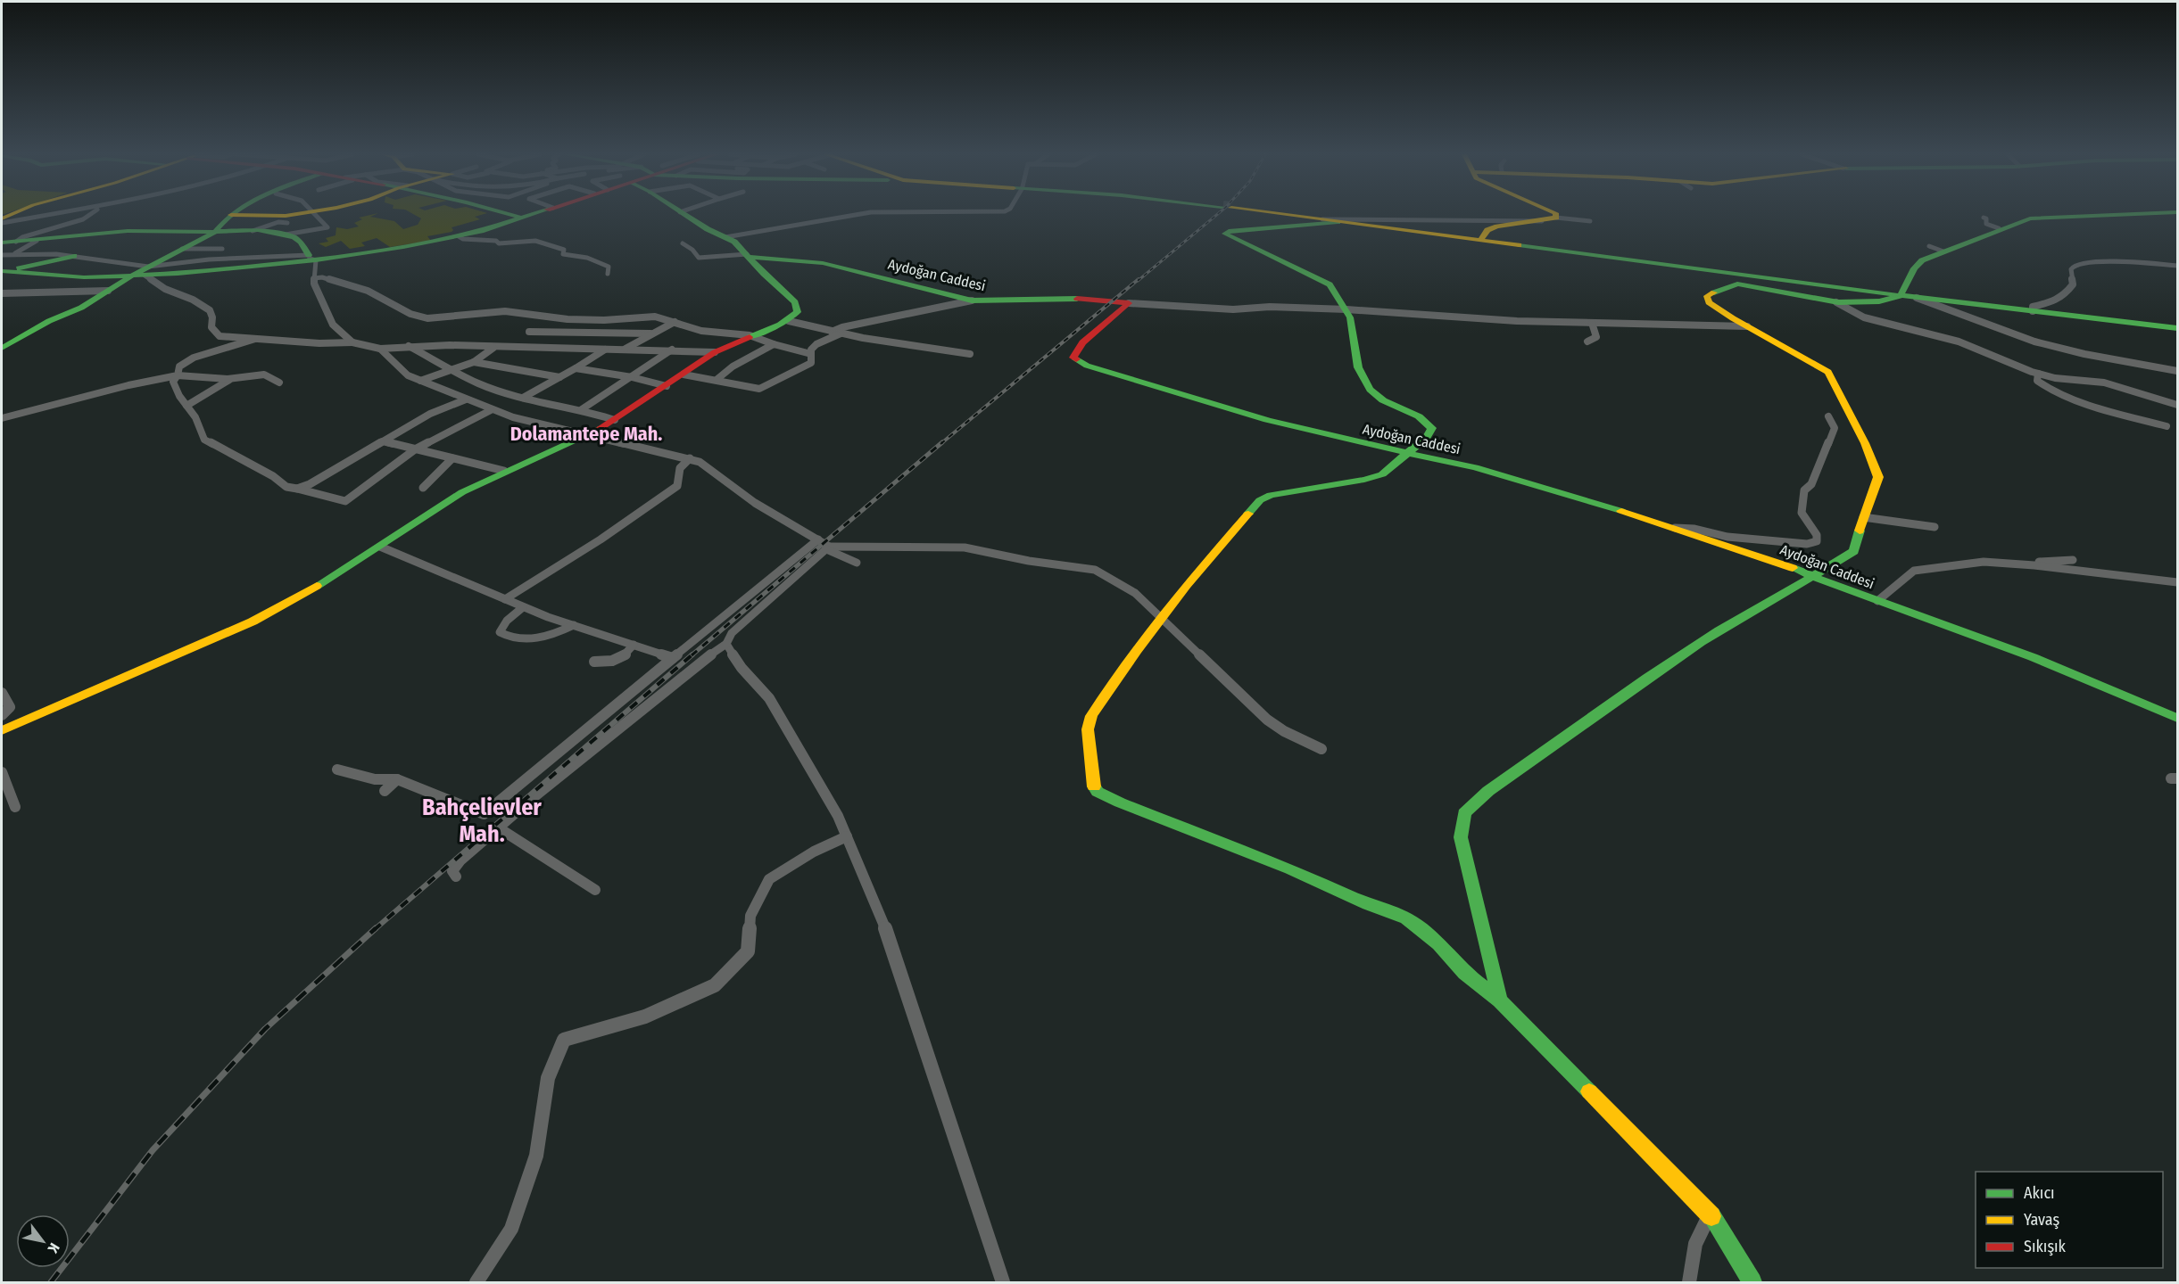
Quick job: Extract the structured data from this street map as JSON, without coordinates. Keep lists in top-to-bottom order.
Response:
{
  "streets": {
    "street": ["Aydoğan Caddesi"]
  },
  "districts": ["Dolamantepe Mah.", "Bahçelievler Mah."],
  "legend": ["Akıcı", "Yavaş", "Sıkışık"],
  "north": "bottom right"
}
